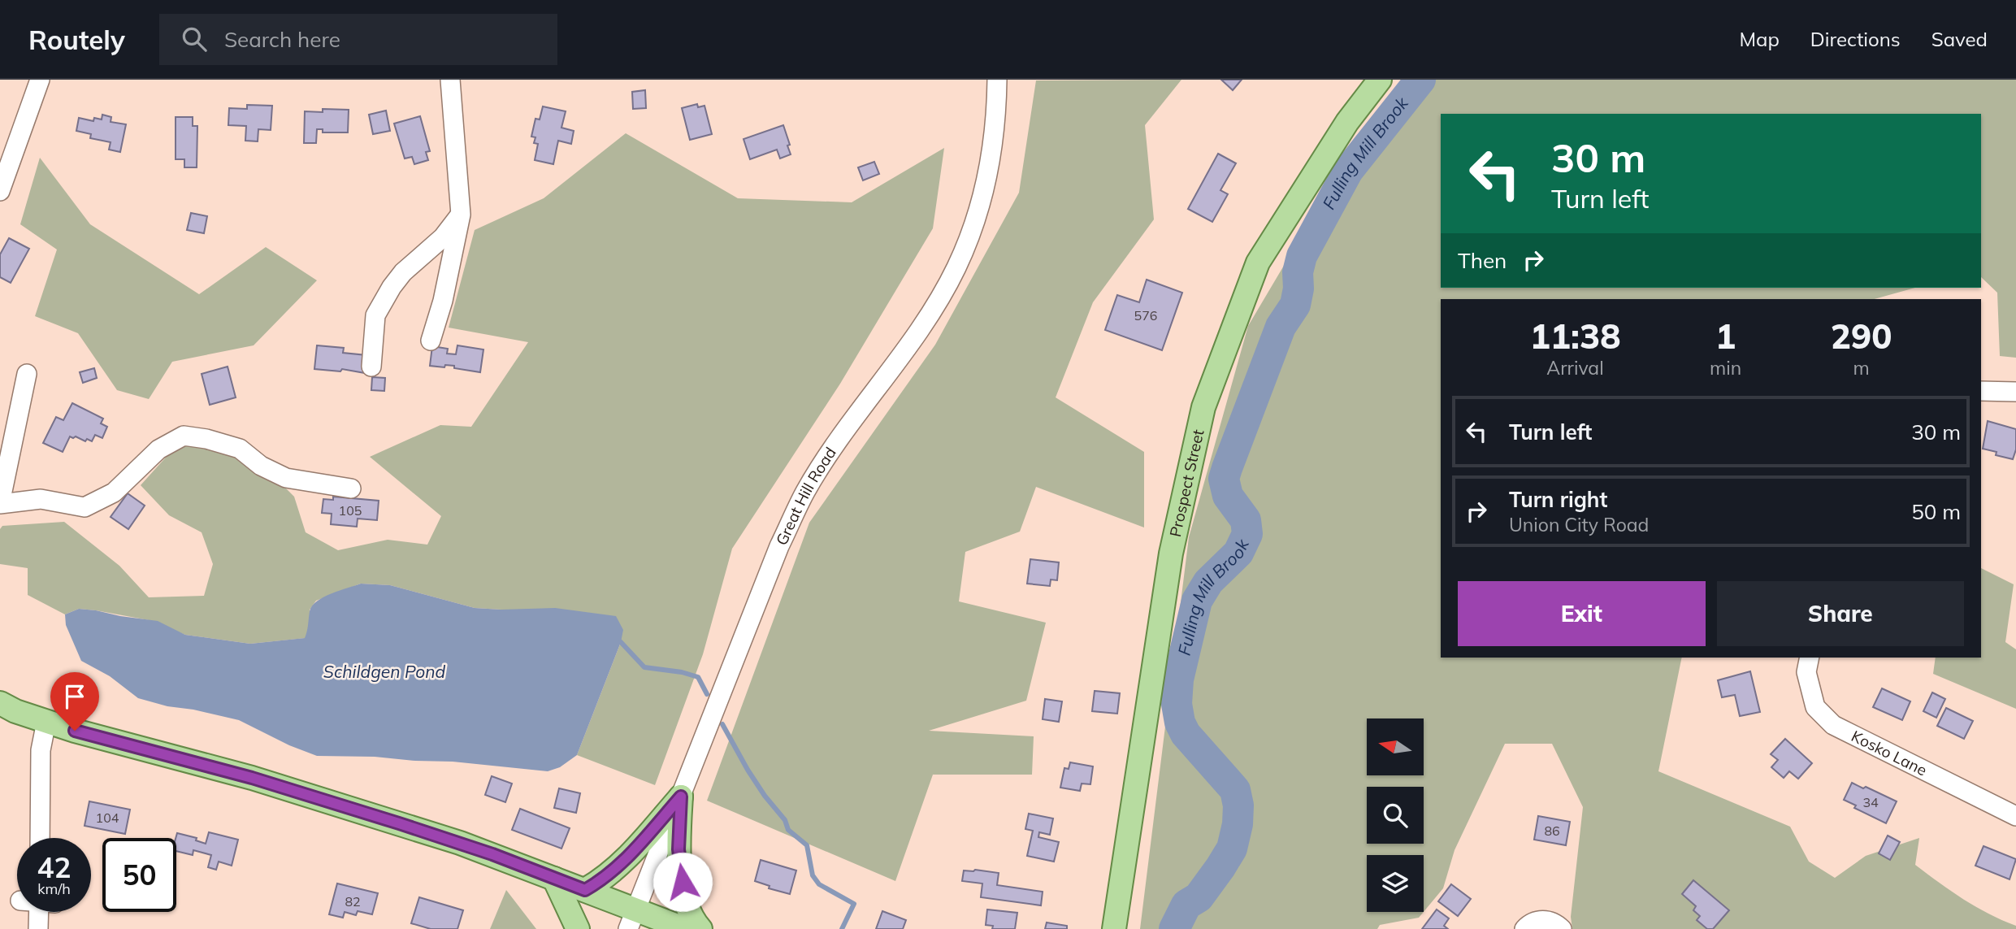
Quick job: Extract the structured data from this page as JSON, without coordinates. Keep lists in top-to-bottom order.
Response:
{
  "streets": {
    "main road": ["Prospect Street"],
    "street": ["Great Hill Road", "Kosko Lane"]
  },
  "water": ["Fulling Mill Brook", "Schildgen Pond"],
  "house_numbers": [
    "576",
    "105",
    "34",
    "104",
    "86",
    "82"
  ],
  "north": "left",
  "page": {
    "header": "Routely",
    "search": "Search here",
    "nav": ["Map", "Directions", "Saved"],
    "turn": ["30 m", "Turn left"],
    "then": "Then",
    "eta": [
      "11:38",
      "Arrival",
      "1",
      "min",
      "290",
      "m"
    ],
    "list": [
      {
        "name": "Turn left",
        "value": "30 m"
      },
      {
        "name": "Turn right",
        "note": "Union City Road",
        "value": "50 m"
      }
    ],
    "buttons": ["Exit", "Share"],
    "speed": "42 km/h",
    "limit": "50"
  }
}
